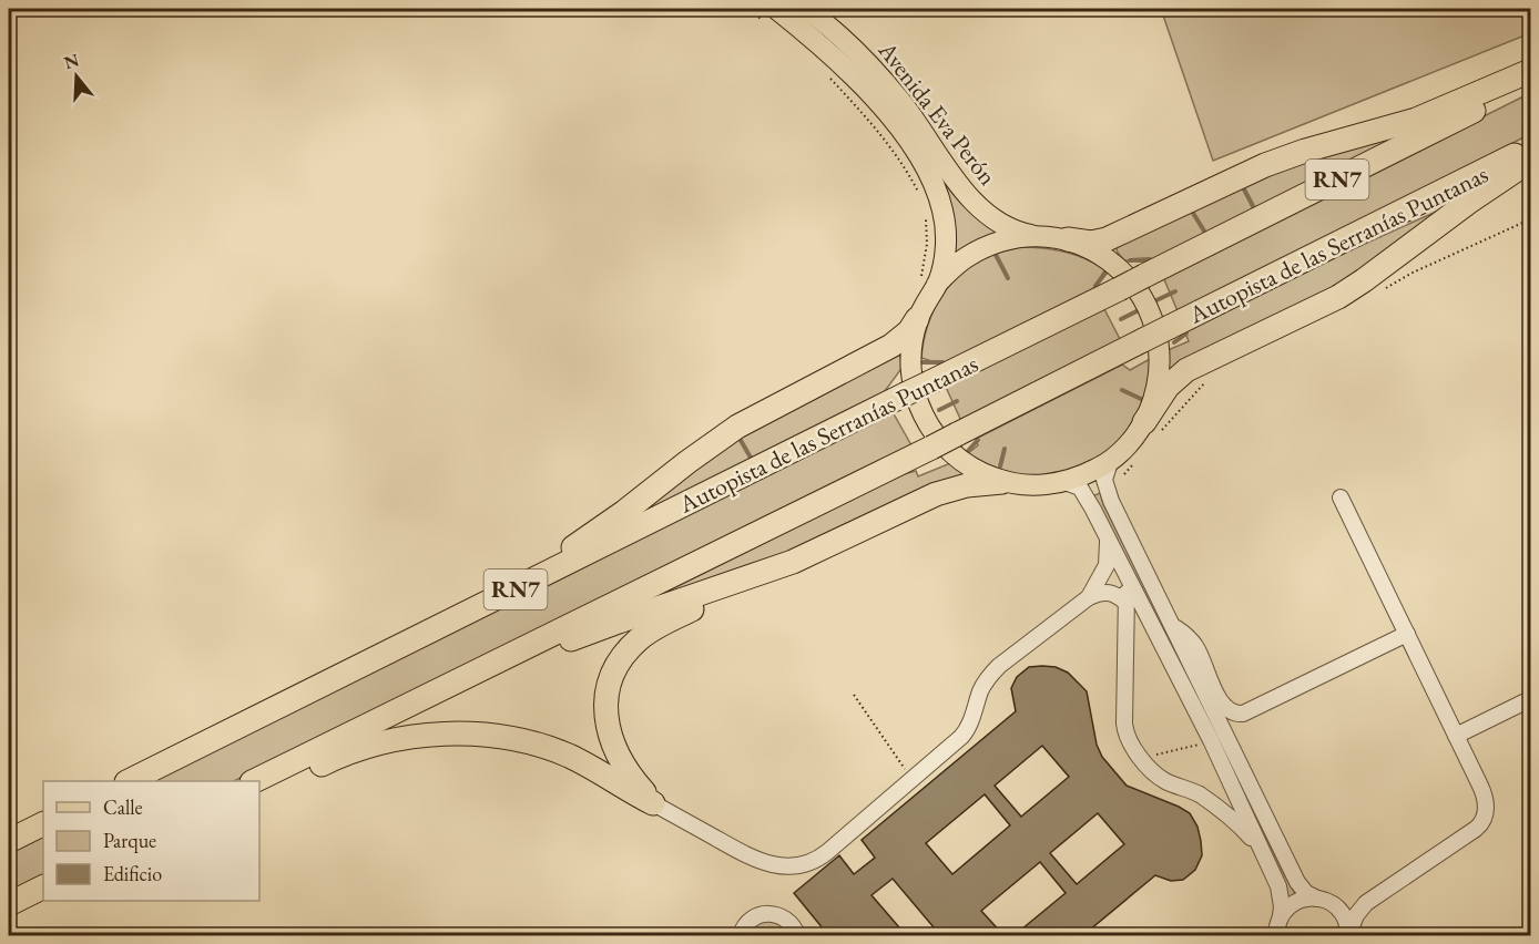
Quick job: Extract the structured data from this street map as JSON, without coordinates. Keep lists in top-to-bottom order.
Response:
{
  "streets": {
    "highway": ["RN7", "Autopista de las Serranías Puntanas"],
    "main road": ["Avenida Eva Perón"]
  },
  "legend": ["Calle", "Parque", "Edificio"],
  "north": "top"
}
